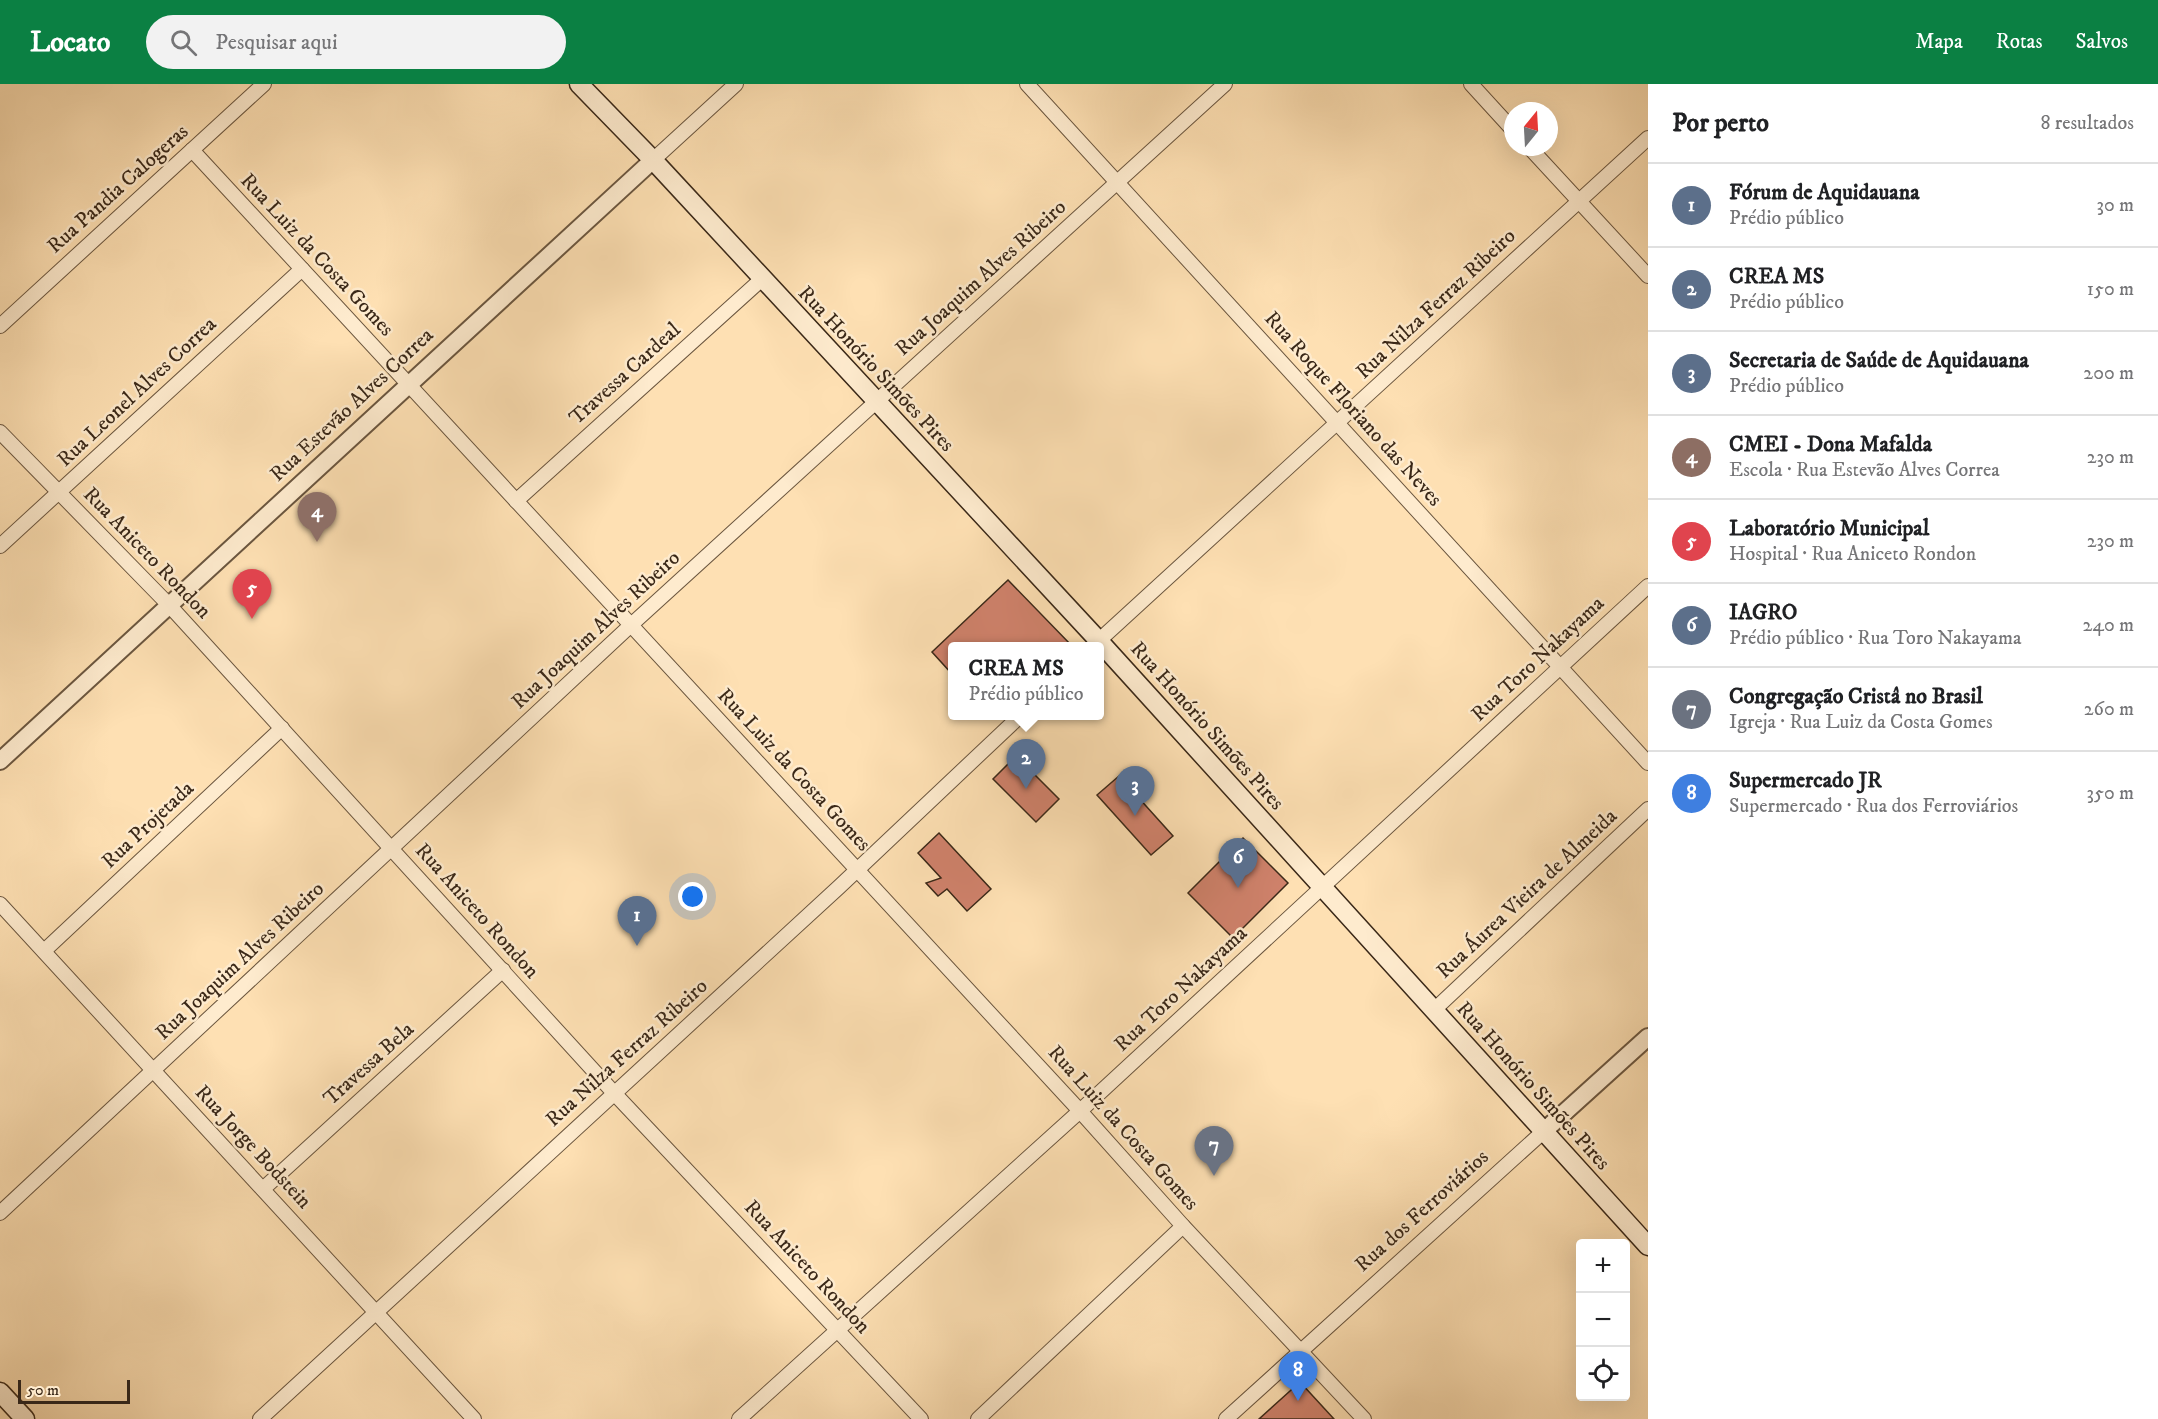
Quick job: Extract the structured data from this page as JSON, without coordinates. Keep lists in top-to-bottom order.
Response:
{
  "streets": {
    "main road": ["Rua Honório Simões Pires"],
    "street": [
      "Rua Pandia Calogeras",
      "Rua Luiz da Costa Gomes",
      "Rua Joaquim Alves Ribeiro",
      "Rua Nilza Ferraz Ribeiro",
      "Travessa Cardeal",
      "Rua Leonel Alves Correa",
      "Rua Estevão Alves Correa",
      "Rua Roque Floriano das Neves",
      "Rua Aniceto Rondon",
      "Rua Toro Nakayama",
      "Rua Projetada",
      "Rua Áurea Vieira de Almeida",
      "Travessa Bela",
      "Rua Jorge Bodstein",
      "Rua dos Ferroviários"
    ]
  },
  "crossings": [
    ["Rua Pandia Calogeras", "Rua Luiz da Costa Gomes"],
    ["Rua Luiz da Costa Gomes", "Rua Joaquim Alves Ribeiro"],
    ["Rua Luiz da Costa Gomes", "Rua Nilza Ferraz Ribeiro"],
    ["Rua Luiz da Costa Gomes", "Travessa Cardeal"],
    ["Rua Luiz da Costa Gomes", "Rua Leonel Alves Correa"],
    ["Rua Luiz da Costa Gomes", "Rua Estevão Alves Correa"],
    ["Rua Luiz da Costa Gomes", "Rua Toro Nakayama"],
    ["Rua Luiz da Costa Gomes", "Rua dos Ferroviários"],
    ["Rua Joaquim Alves Ribeiro", "Rua Honório Simões Pires"],
    ["Rua Joaquim Alves Ribeiro", "Rua Roque Floriano das Neves"],
    ["Rua Joaquim Alves Ribeiro", "Rua Aniceto Rondon"],
    ["Rua Joaquim Alves Ribeiro", "Rua Jorge Bodstein"],
    ["Rua Nilza Ferraz Ribeiro", "Rua Roque Floriano das Neves"],
    ["Rua Nilza Ferraz Ribeiro", "Rua Aniceto Rondon"],
    ["Rua Nilza Ferraz Ribeiro", "Rua Jorge Bodstein"],
    ["Rua Honório Simões Pires", "Travessa Cardeal"],
    ["Rua Honório Simões Pires", "Rua Estevão Alves Correa"],
    ["Rua Honório Simões Pires", "Rua Toro Nakayama"],
    ["Rua Honório Simões Pires", "Rua Áurea Vieira de Almeida"],
    ["Rua Honório Simões Pires", "Rua dos Ferroviários"],
    ["Rua Leonel Alves Correa", "Rua Aniceto Rondon"],
    ["Rua Estevão Alves Correa", "Rua Aniceto Rondon"],
    ["Rua Roque Floriano das Neves", "Rua Toro Nakayama"],
    ["Rua Aniceto Rondon", "Rua Toro Nakayama"],
    ["Rua Aniceto Rondon", "Rua Projetada"],
    ["Rua Aniceto Rondon", "Travessa Bela"],
    ["Rua Projetada", "Rua Jorge Bodstein"],
    ["Travessa Bela", "Rua Jorge Bodstein"]
  ],
  "scale_bar": "50 m",
  "north": "top",
  "page": {
    "header": "Locato",
    "search": "Pesquisar aqui",
    "nav": ["Mapa", "Rotas", "Salvos"],
    "heading": ["Por perto", "8 resultados"],
    "list": [
      {
        "mark": "1",
        "name": "Fórum de Aquidauana",
        "note": "Prédio público",
        "value": "30 m"
      },
      {
        "mark": "2",
        "name": "CREA MS",
        "note": "Prédio público",
        "value": "150 m"
      },
      {
        "mark": "3",
        "name": "Secretaria de Saúde de Aquidauana",
        "note": "Prédio público",
        "value": "200 m"
      },
      {
        "mark": "4",
        "name": "CMEI - Dona Mafalda",
        "note": "Escola · Rua Estevão Alves Correa",
        "value": "230 m"
      },
      {
        "mark": "5",
        "name": "Laboratório Municipal",
        "note": "Hospital · Rua Aniceto Rondon",
        "value": "230 m"
      },
      {
        "mark": "6",
        "name": "IAGRO",
        "note": "Prédio público · Rua Toro Nakayama",
        "value": "240 m"
      },
      {
        "mark": "7",
        "name": "Congregação Cristâ no Brasil",
        "note": "Igreja · Rua Luiz da Costa Gomes",
        "value": "260 m"
      },
      {
        "mark": "8",
        "name": "Supermercado JR",
        "note": "Supermercado · Rua dos Ferroviários",
        "value": "350 m"
      }
    ],
    "pins": [
      "4",
      "5",
      "2",
      "3",
      "6",
      "1",
      "7",
      "8"
    ],
    "popup": ["CREA MS", "Prédio público"],
    "map_buttons": ["+", "−"],
    "scale": "50 m"
  }
}
